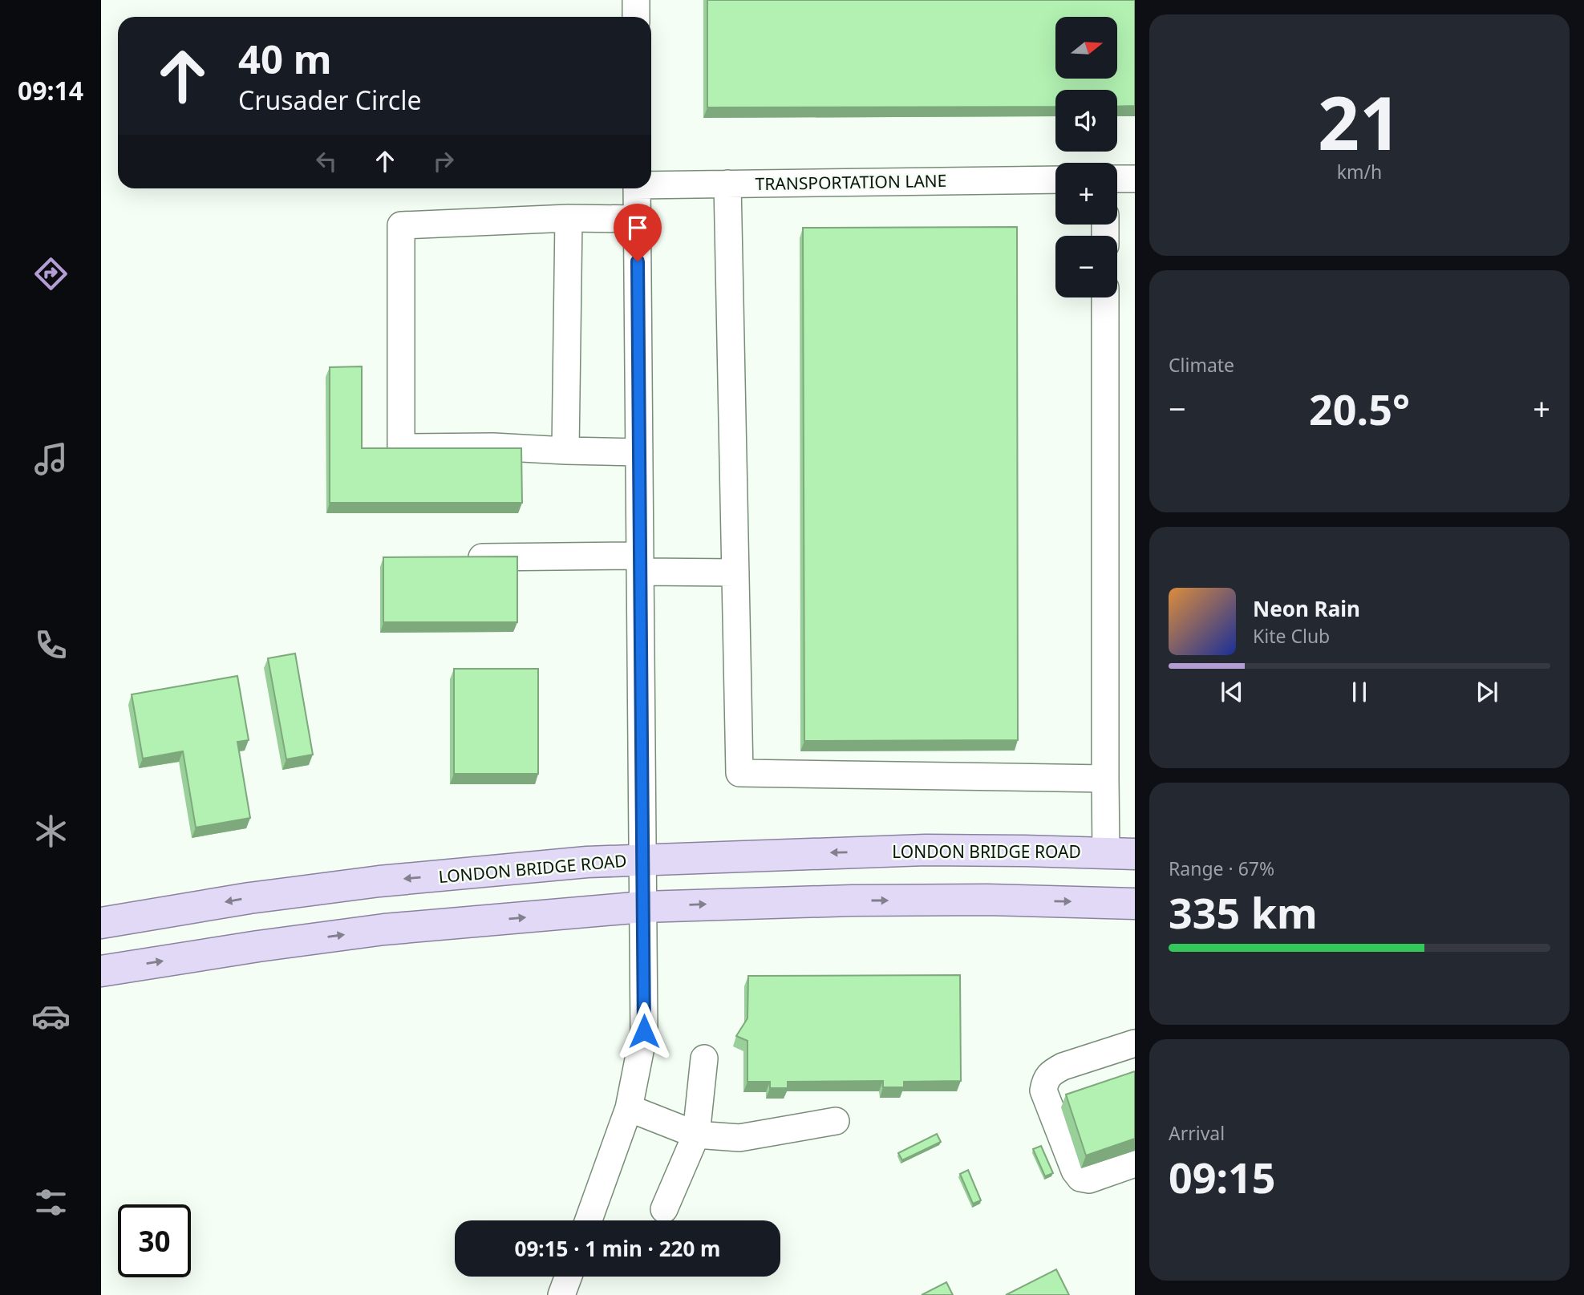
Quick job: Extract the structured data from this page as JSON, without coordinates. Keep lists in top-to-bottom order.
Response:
{
  "streets": {
    "main road": ["LONDON BRIDGE ROAD"],
    "street": ["TRANSPORTATION LANE"]
  },
  "north": "right",
  "page": {
    "tabs": "09:14",
    "tile": [
      ["21", "km/h"],
      "Climate",
      ["Range · 67%", "335 km"],
      ["Arrival", "09:15"]
    ],
    "map_buttons": ["+", "−"],
    "turn": ["40 m", "Crusader Circle"],
    "heat": ["−", "20.5°", "+"],
    "song": ["Neon Rain", "Kite Club"],
    "limit": "30",
    "trip": "09:15 · 1 min · 220 m"
  }
}
